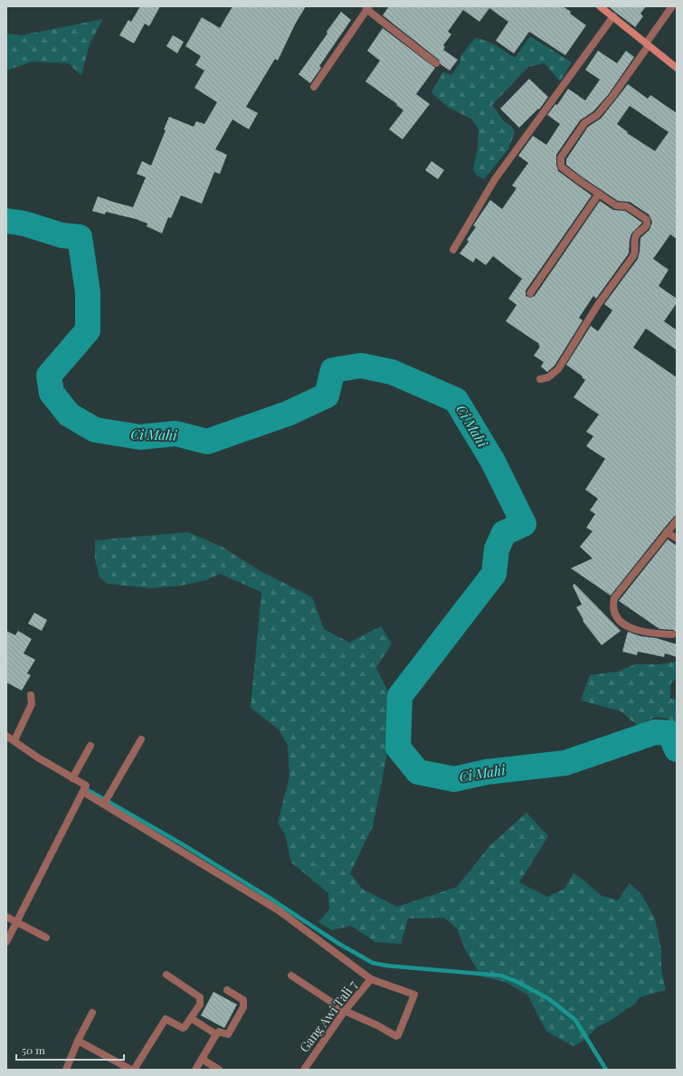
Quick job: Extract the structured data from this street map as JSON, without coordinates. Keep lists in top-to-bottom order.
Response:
{
  "streets": {
    "street": ["Gang Awi Tali 7"]
  },
  "water": ["Ci Mahi"],
  "scale_bar": "50 m"
}
